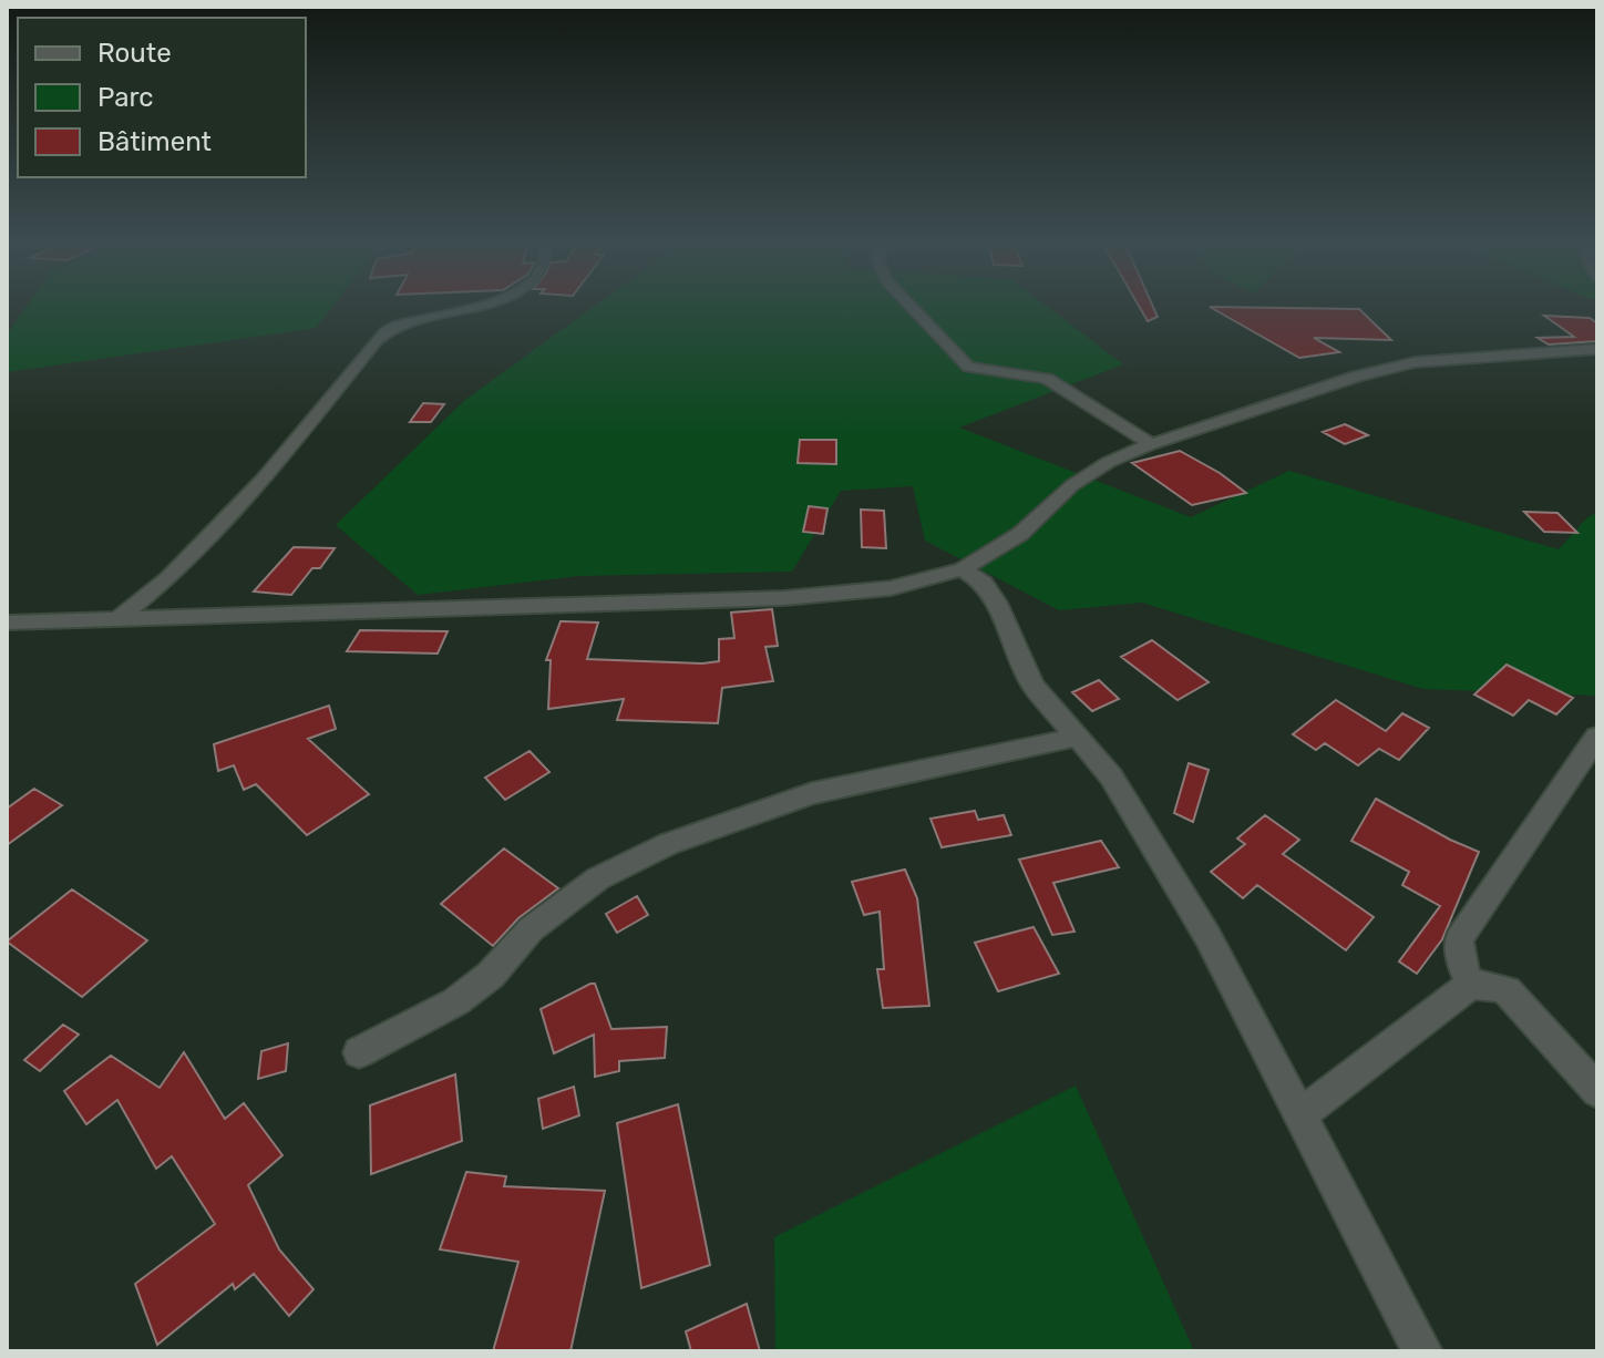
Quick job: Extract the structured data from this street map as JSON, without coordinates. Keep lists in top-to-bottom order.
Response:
{
  "legend": ["Route", "Parc", "Bâtiment"]
}
